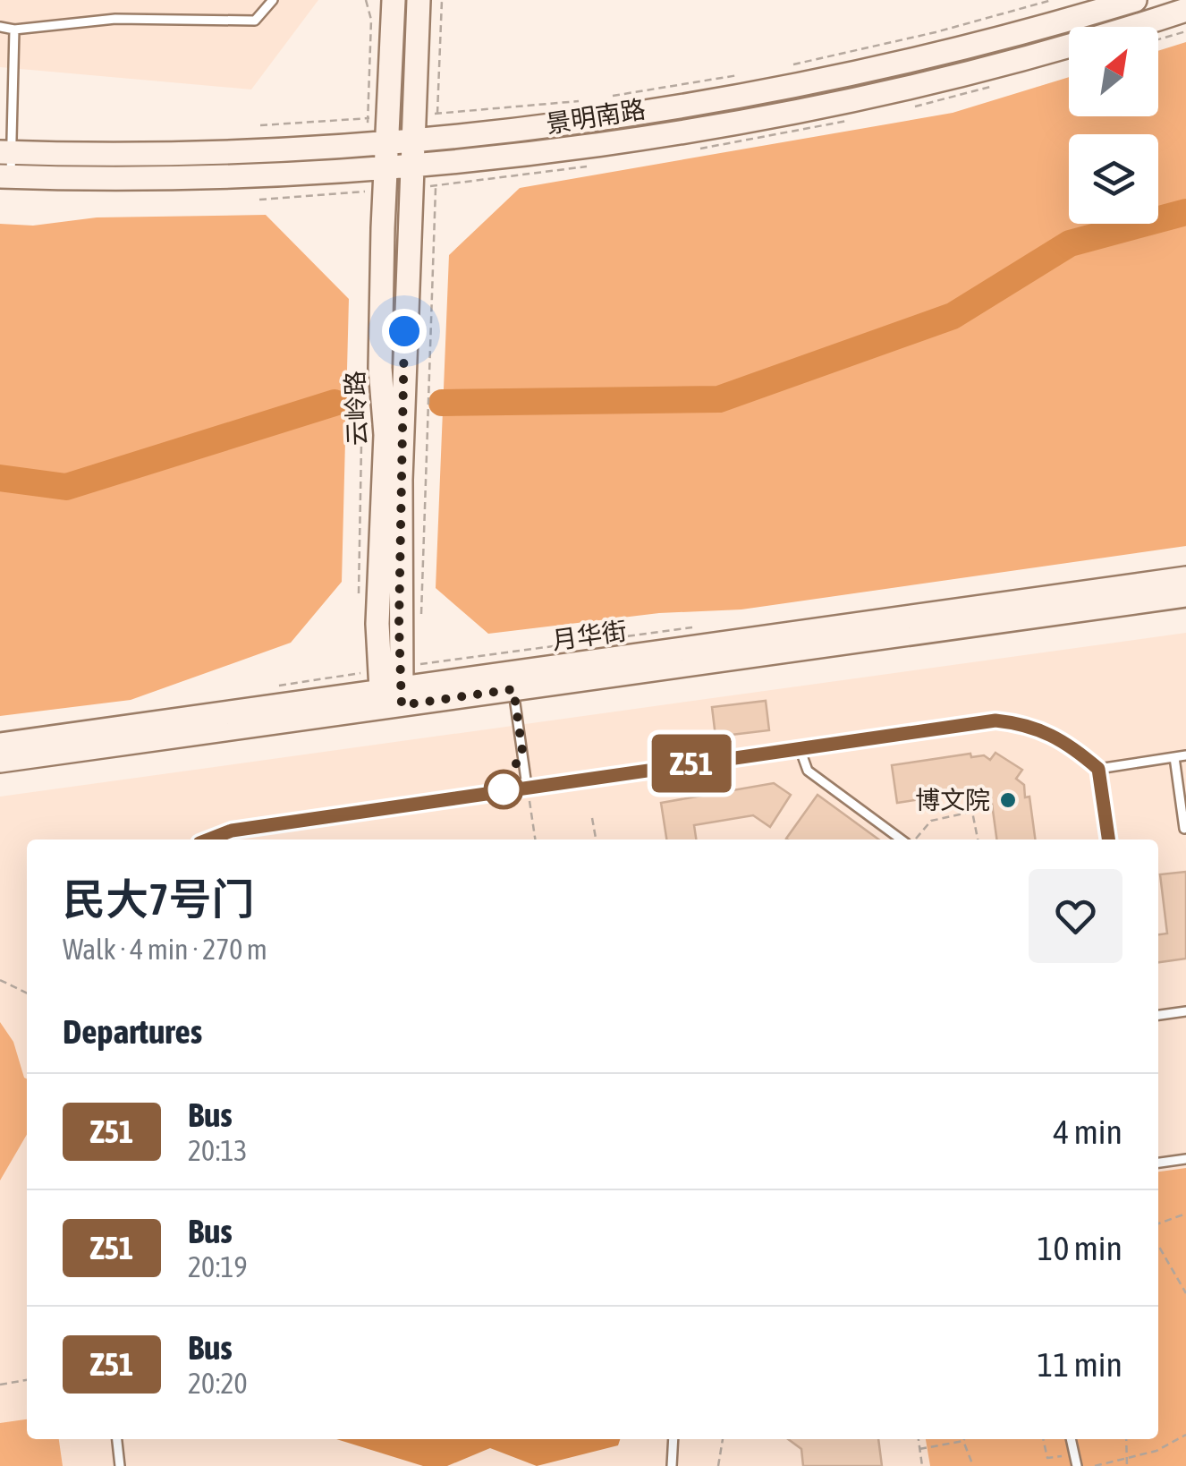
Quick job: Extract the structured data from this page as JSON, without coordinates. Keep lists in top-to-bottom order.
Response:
{
  "streets": {
    "street": ["景明南路", "云岭路", "月华街"]
  },
  "crossings": [
    ["景明南路", "云岭路"],
    ["云岭路", "月华街"]
  ],
  "places": ["博文院"],
  "lines": ["bus line Z51"],
  "north": "top right",
  "page": {
    "on_map": "Z51",
    "heading": [
      ["民大7号门", "Walk · 4 min · 270 m"],
      "Departures"
    ],
    "list": [
      {
        "mark": "Z51",
        "name": "Bus",
        "note": "20:13",
        "value": "4 min"
      },
      {
        "mark": "Z51",
        "name": "Bus",
        "note": "20:19",
        "value": "10 min"
      },
      {
        "mark": "Z51",
        "name": "Bus",
        "note": "20:20",
        "value": "11 min"
      }
    ]
  }
}
